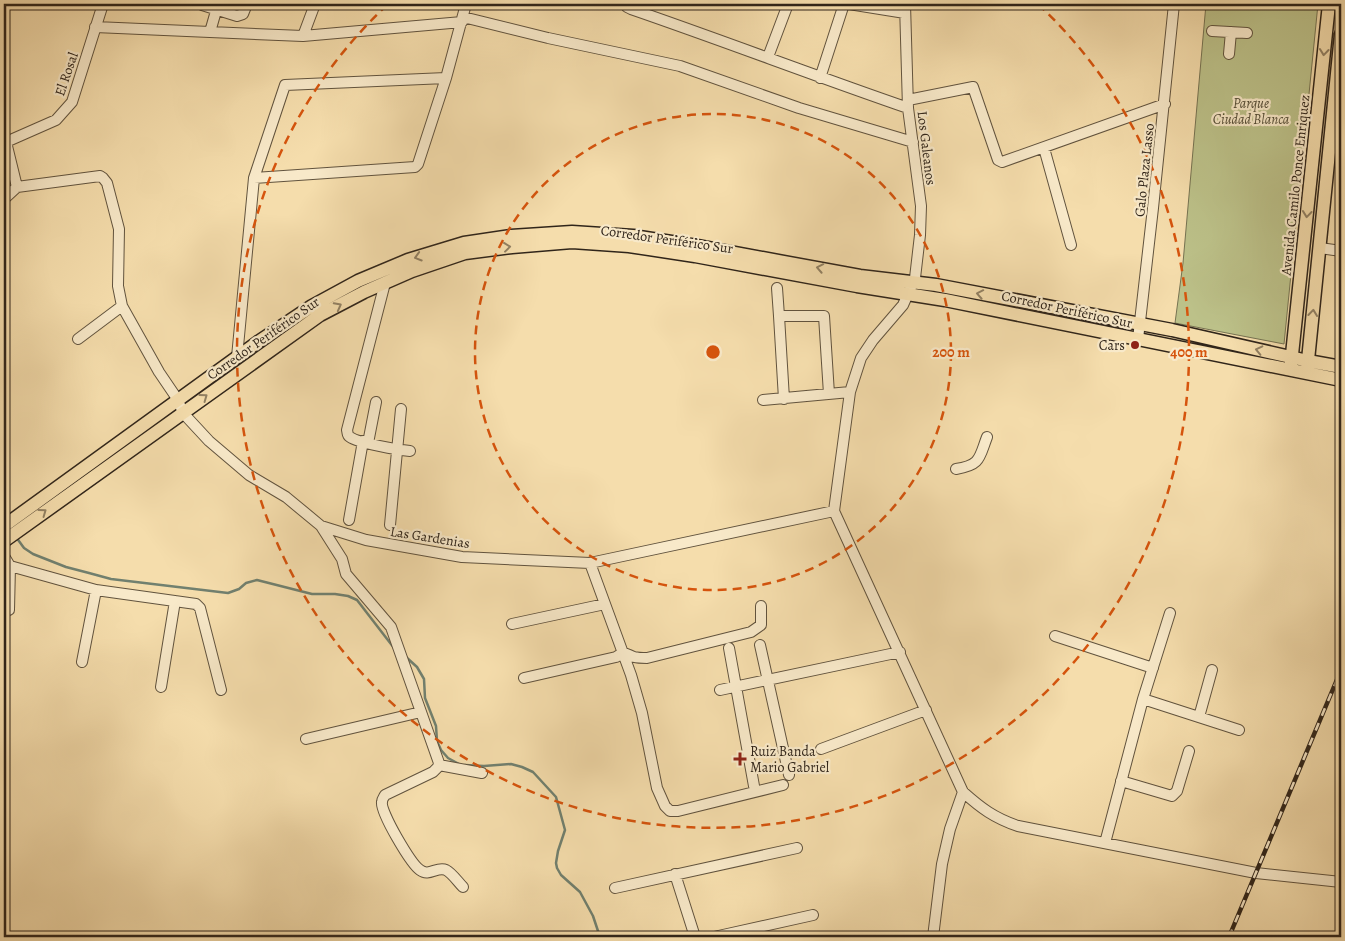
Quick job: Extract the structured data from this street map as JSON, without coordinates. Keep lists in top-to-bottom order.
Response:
{
  "streets": {
    "main road": ["Avenida Camilo Ponce Enriquez", "Corredor Periférico Sur"],
    "street": [
      "El Rosal",
      "Los Galeanos",
      "Galo Plaza Lasso",
      "Las Gardenias"
    ]
  },
  "crossings": [
    ["Los Galeanos", "Corredor Periférico Sur"],
    ["Los Galeanos", "Las Gardenias"],
    ["Galo Plaza Lasso", "Corredor Periférico Sur"],
    ["Avenida Camilo Ponce Enriquez", "Corredor Periférico Sur"],
    ["Corredor Periférico Sur", "Las Gardenias"]
  ],
  "parks": ["Parque Ciudad Blanca"],
  "places": {
    "other": ["Cars"],
    "health": ["Ruiz Banda Mario Gabriel"]
  },
  "rings": ["200 m", "400 m"]
}
